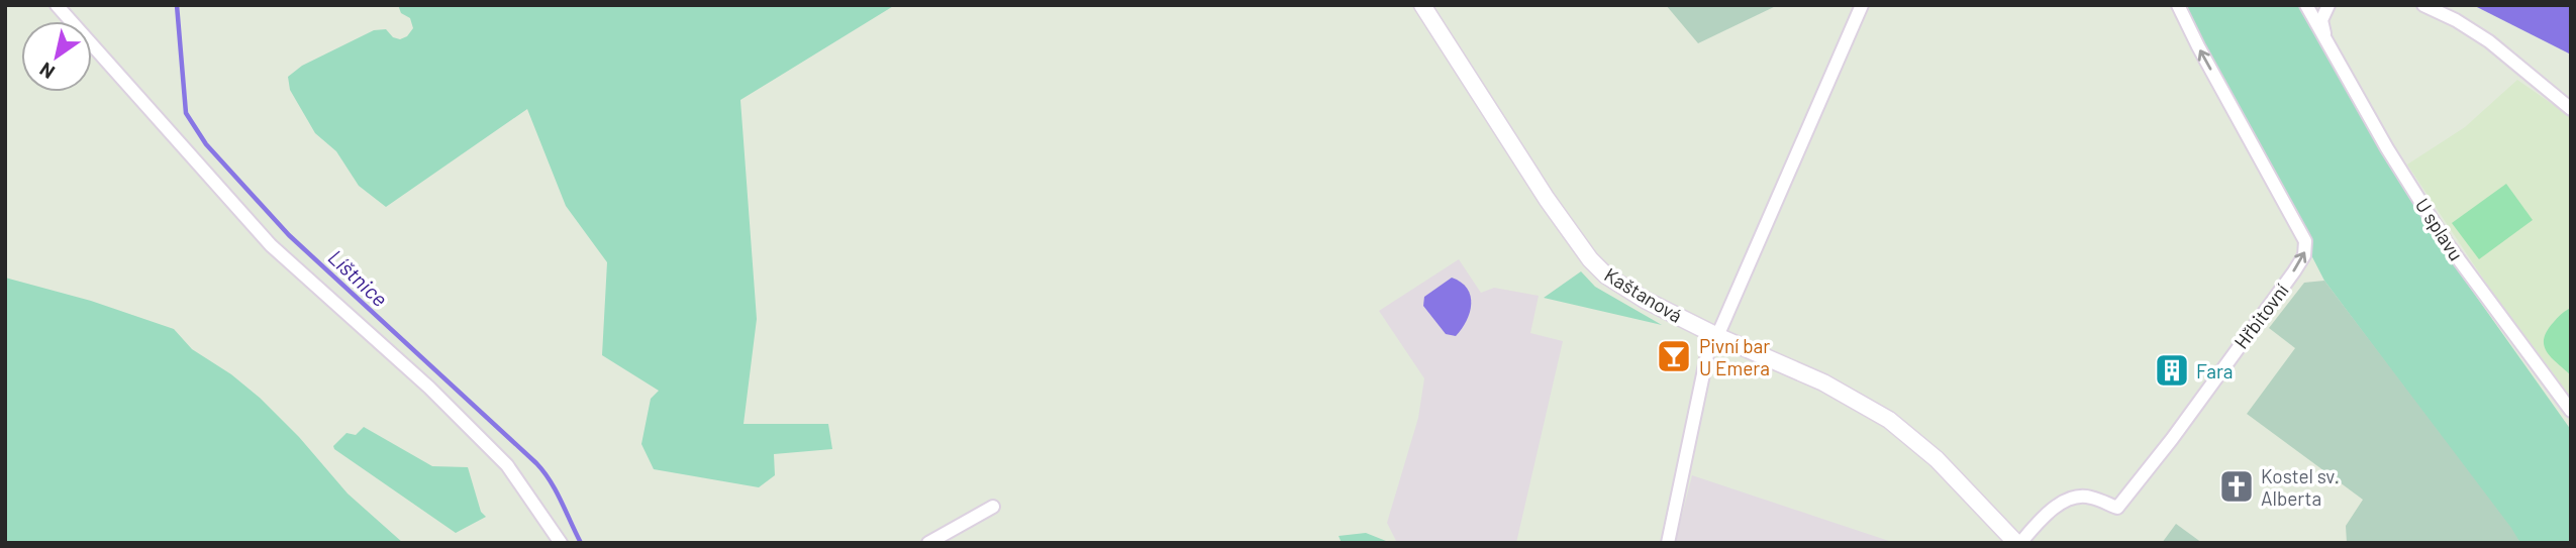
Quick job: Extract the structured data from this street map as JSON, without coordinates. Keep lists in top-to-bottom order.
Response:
{
  "streets": {
    "street": ["U splavu", "Kaštanová", "Hřbitovní"]
  },
  "crossings": [
    ["Kaštanová", "Hřbitovní"]
  ],
  "water": ["Líštnice"],
  "places": {
    "bar": ["Pivní bar U Emera"],
    "building": ["Fara"],
    "church": ["Kostel sv. Alberta"]
  },
  "north": "bottom left"
}
